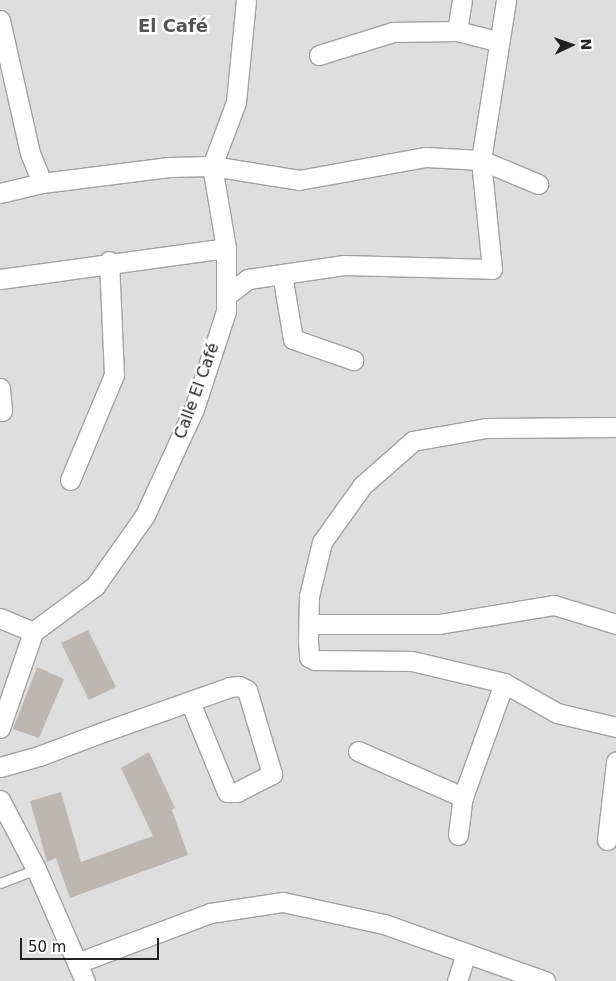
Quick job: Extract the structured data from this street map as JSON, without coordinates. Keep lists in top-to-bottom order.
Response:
{
  "streets": {
    "street": ["Calle El Café"]
  },
  "districts": ["El Café"],
  "scale_bar": "50 m",
  "north": "right"
}
